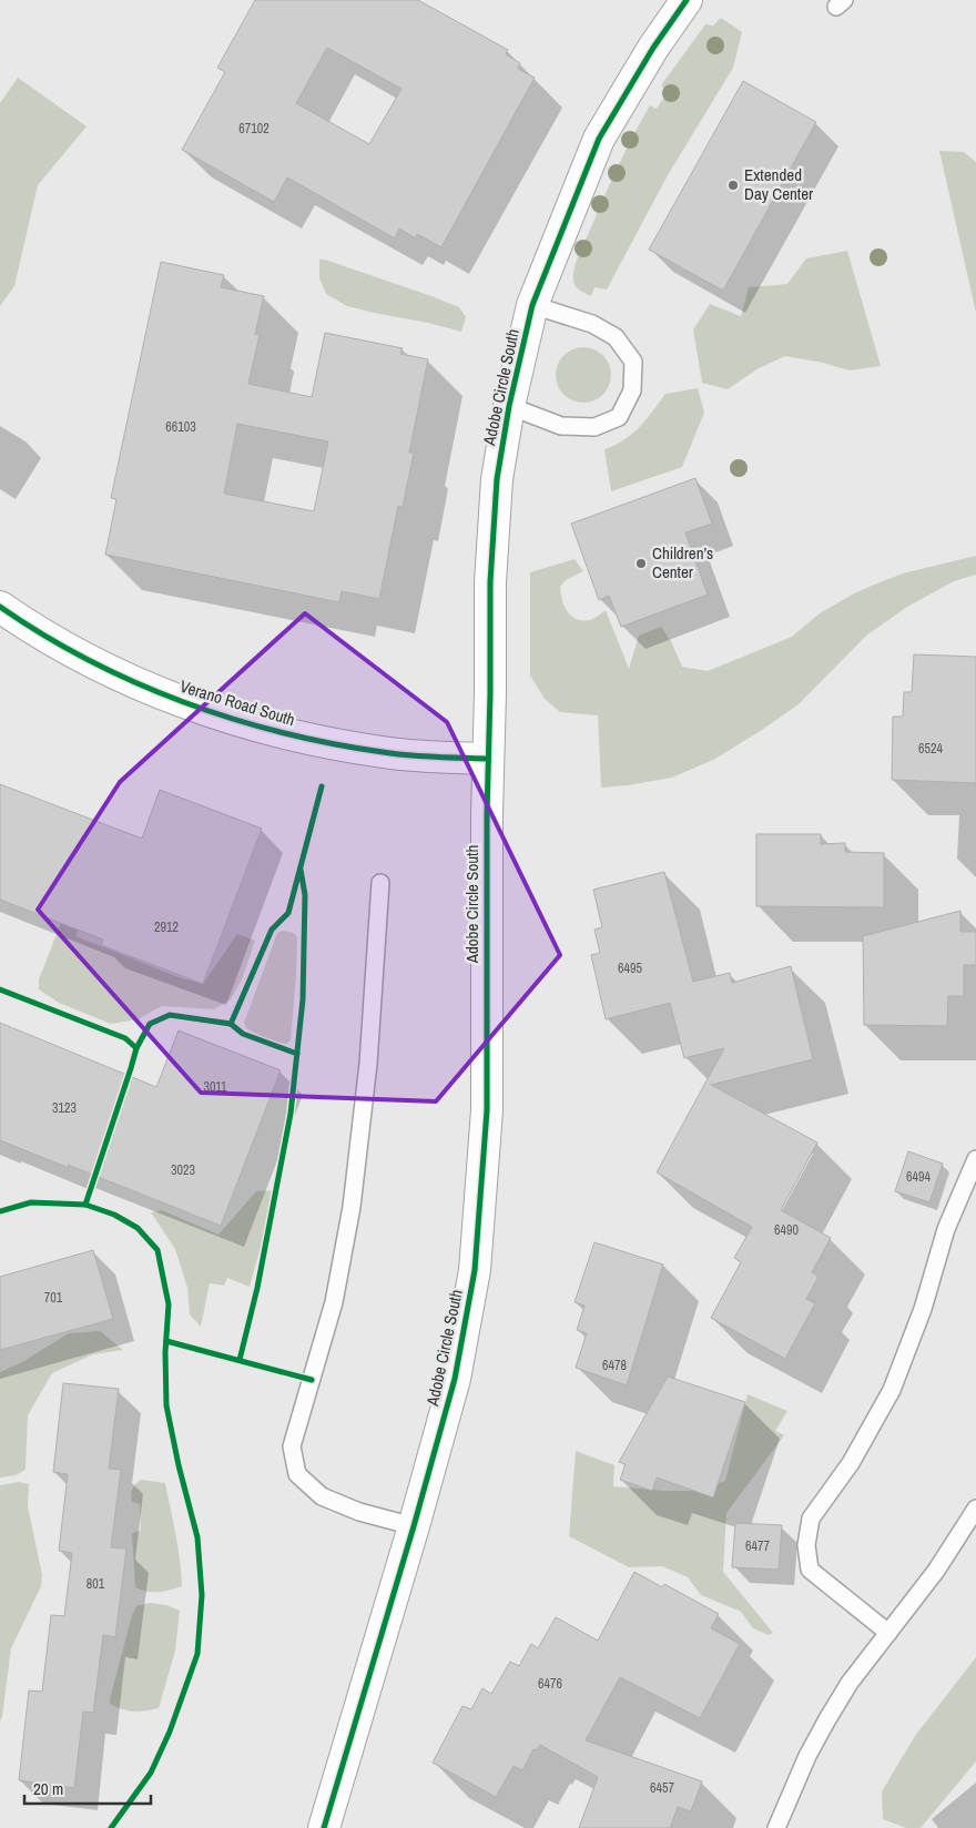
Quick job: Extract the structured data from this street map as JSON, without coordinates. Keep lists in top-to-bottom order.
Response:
{
  "streets": {
    "street": ["Adobe Circle South", "Verano Road South"]
  },
  "crossings": [
    ["Adobe Circle South", "Verano Road South"]
  ],
  "places": ["Extended Day Center", "Children’s Center"],
  "house_numbers": [
    "67102",
    "66103",
    "6524",
    "2912",
    "6495",
    "3011",
    "3123",
    "3023",
    "6494",
    "6490",
    "701",
    "6478",
    "6477",
    "801",
    "6476",
    "6457"
  ],
  "scale_bar": "20 m"
}
